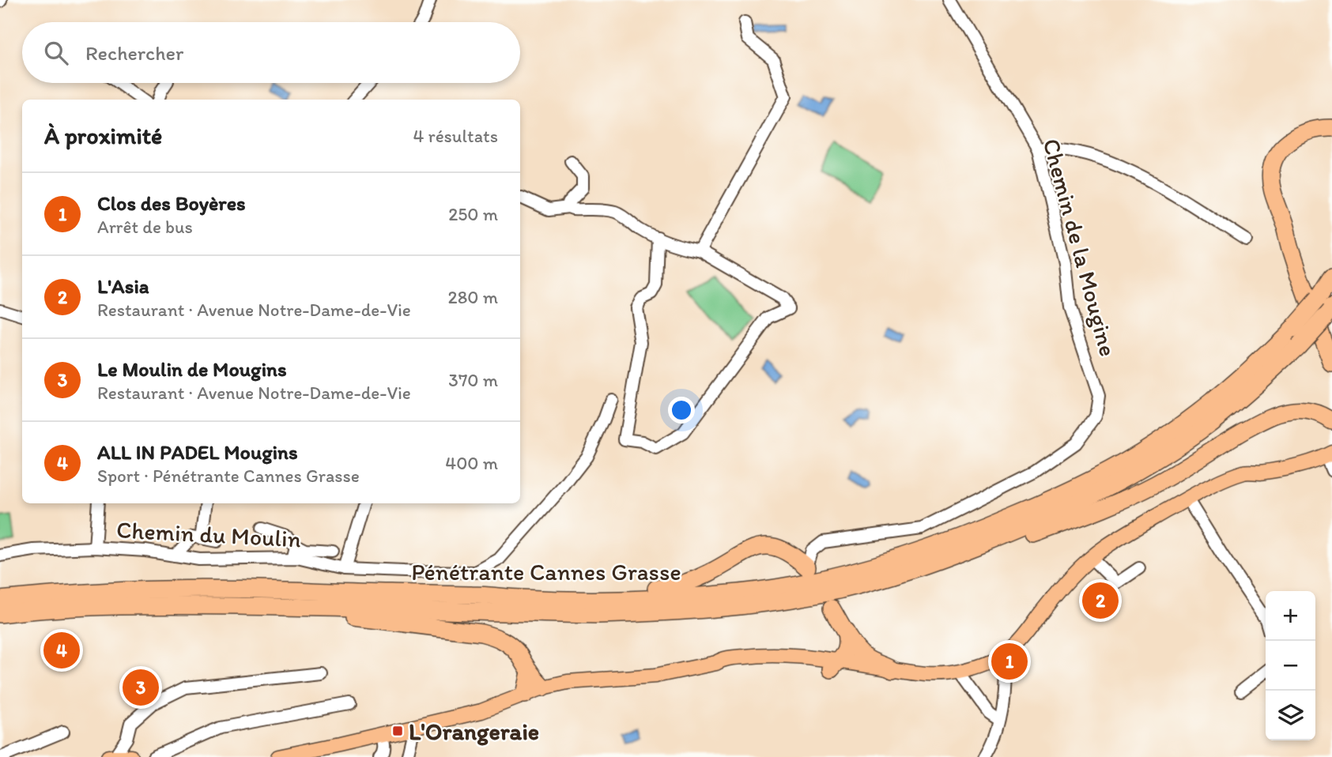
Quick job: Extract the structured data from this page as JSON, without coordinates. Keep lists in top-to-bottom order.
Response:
{
  "streets": {
    "highway": ["Pénétrante Cannes Grasse"],
    "street": ["Chemin de la Mougine", "Chemin du Moulin"]
  },
  "places": {
    "transit": ["L'Orangeraie"]
  },
  "page": {
    "search": "Rechercher",
    "heading": ["À proximité", "4 résultats"],
    "list": [
      {
        "mark": "1",
        "name": "Clos des Boyères",
        "note": "Arrêt de bus",
        "value": "250 m"
      },
      {
        "mark": "2",
        "name": "L'Asia",
        "note": "Restaurant · Avenue Notre-Dame-de-Vie",
        "value": "280 m"
      },
      {
        "mark": "3",
        "name": "Le Moulin de Mougins",
        "note": "Restaurant · Avenue Notre-Dame-de-Vie",
        "value": "370 m"
      },
      {
        "mark": "4",
        "name": "ALL IN PADEL Mougins",
        "note": "Sport · Pénétrante Cannes Grasse",
        "value": "400 m"
      }
    ],
    "pins": [
      "2",
      "4",
      "1",
      "3"
    ],
    "map_buttons": ["+", "−"]
  }
}
